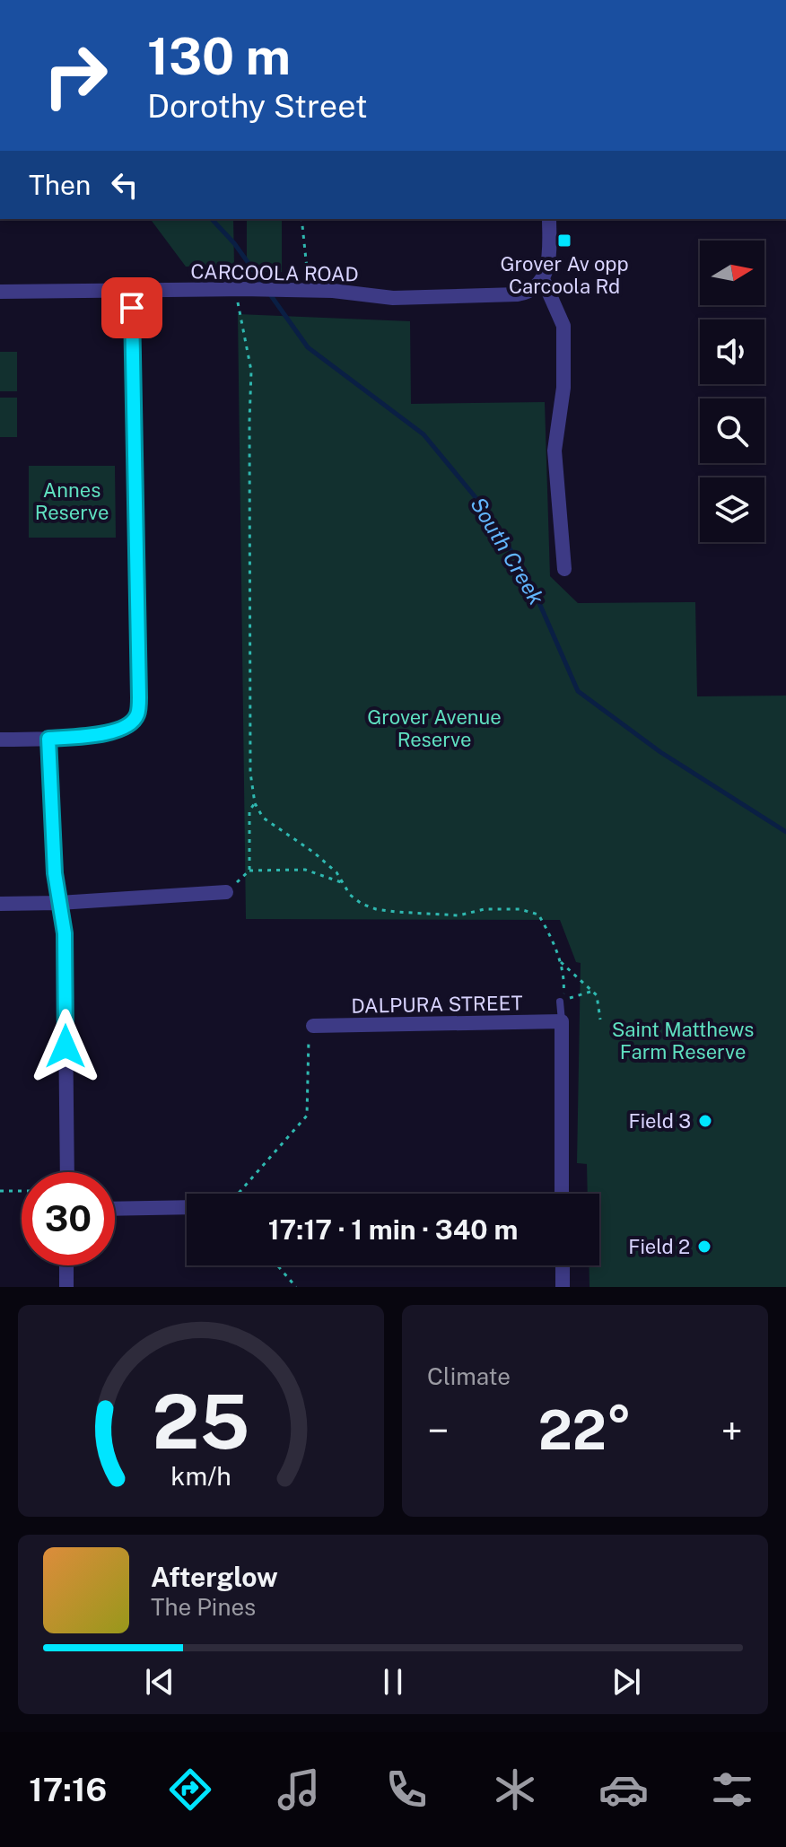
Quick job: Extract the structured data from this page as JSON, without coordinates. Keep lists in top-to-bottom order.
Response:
{
  "streets": {
    "street": ["CARCOOLA ROAD", "DALPURA STREET"]
  },
  "water": ["South Creek"],
  "parks": ["Annes Reserve", "Grover Avenue Reserve", "Saint Matthews Farm Reserve"],
  "places": {
    "transit": ["Grover Av opp Carcoola Rd"],
    "other": ["Field 3", "Field 2"]
  },
  "north": "right",
  "page": {
    "turn": ["130 m", "Dorothy Street"],
    "then": "Then",
    "limit": "30",
    "trip": "17:17 · 1 min · 340 m",
    "tile": "Climate",
    "heat": ["−", "22°", "+"],
    "song": ["Afterglow", "The Pines"],
    "tabs": "17:16",
    "gauge": ["25", "km/h"]
  }
}
